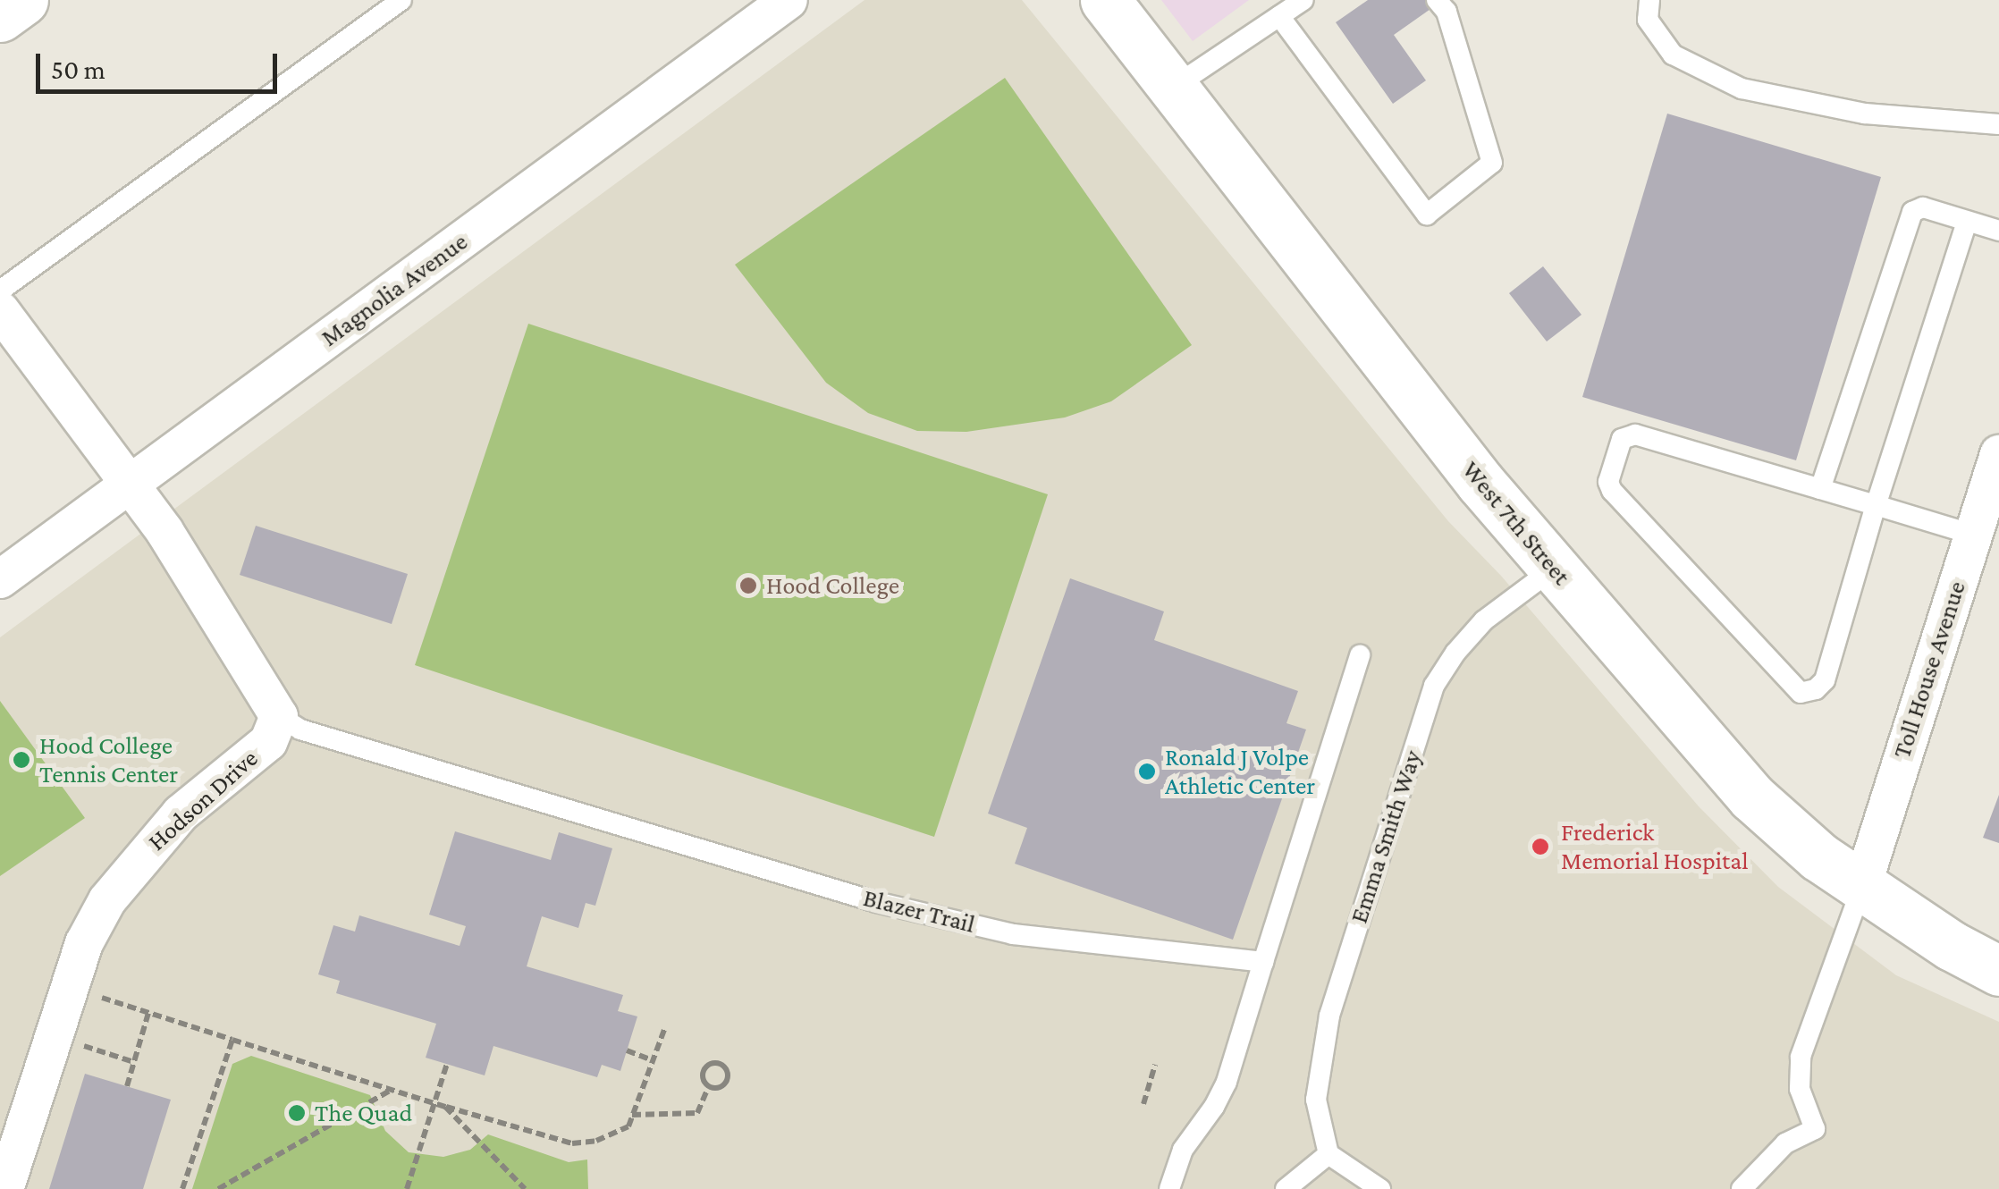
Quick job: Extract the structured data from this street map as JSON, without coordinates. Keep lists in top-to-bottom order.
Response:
{
  "streets": {
    "main road": ["West 7th Street"],
    "street": ["Magnolia Avenue", "Toll House Avenue", "Hodson Drive"],
    "lane": ["Emma Smith Way", "Blazer Trail"]
  },
  "crossings": [
    ["West 7th Street", "Toll House Avenue"],
    ["West 7th Street", "Emma Smith Way"],
    ["Hodson Drive", "Blazer Trail"]
  ],
  "places": [
    "Hood College",
    "Hood College Tennis Center",
    "Ronald J Volpe Athletic Center",
    "Frederick Memorial Hospital",
    "The Quad"
  ],
  "scale_bar": "50 m"
}
